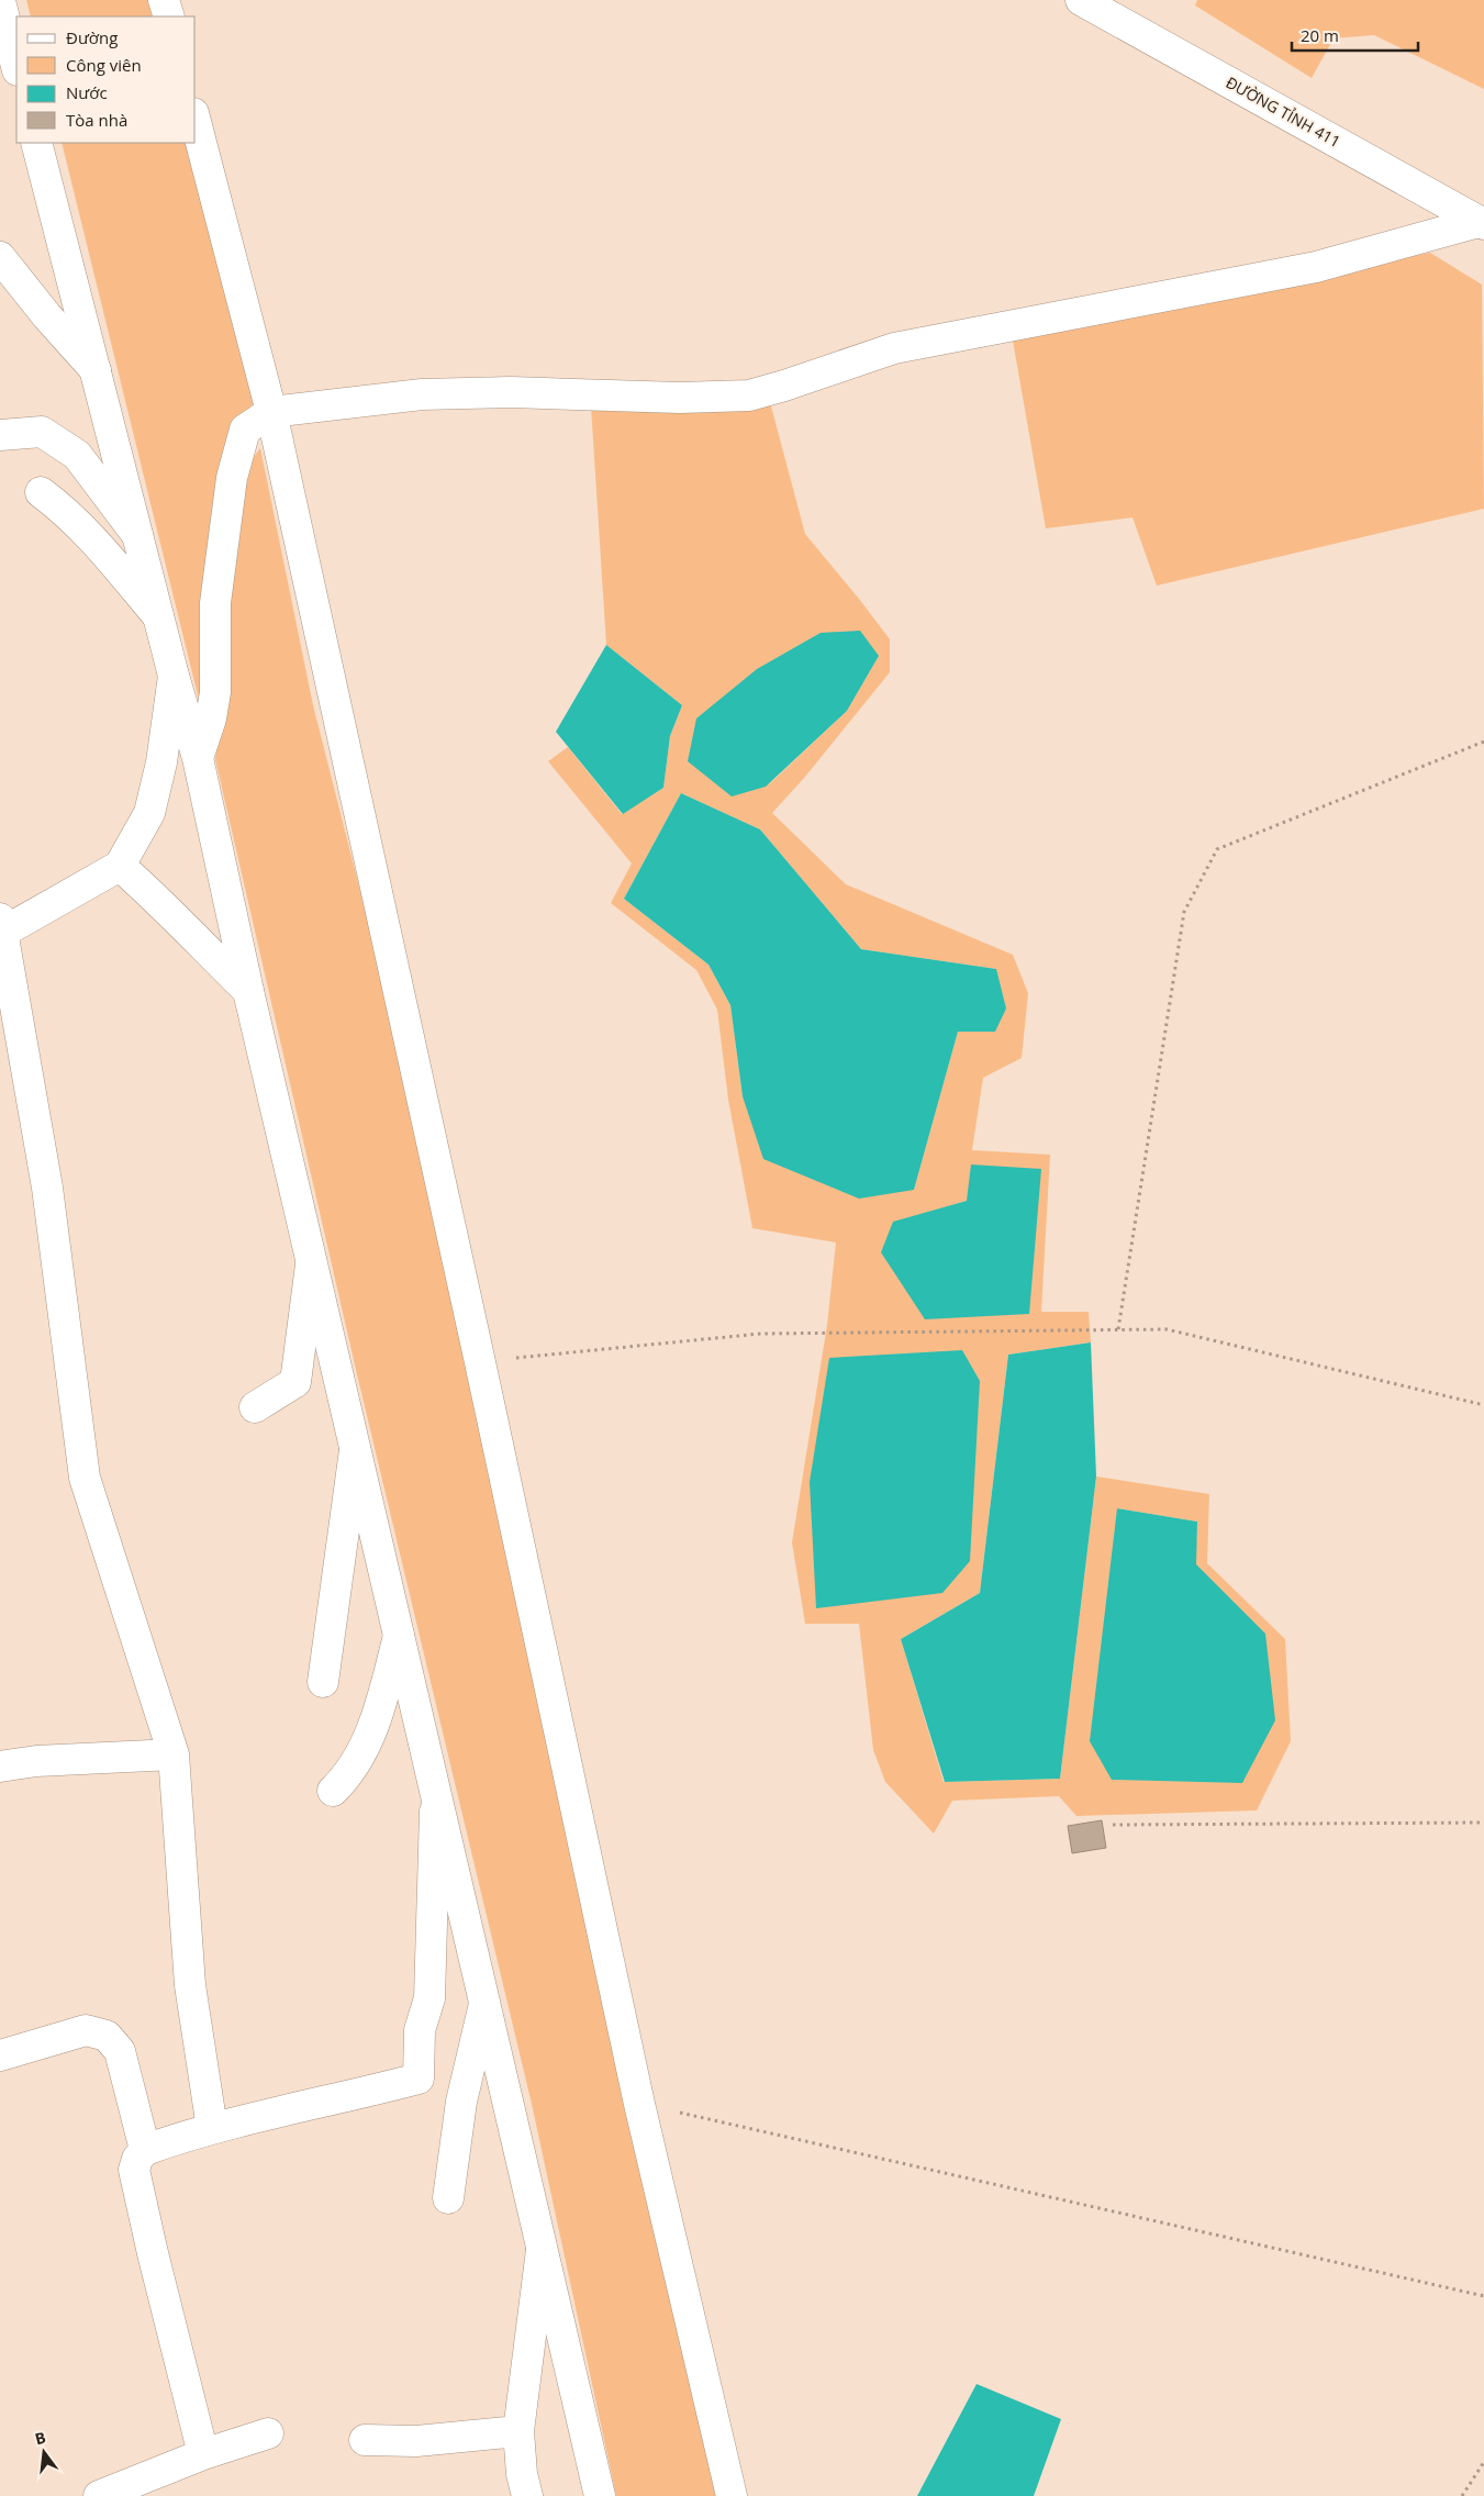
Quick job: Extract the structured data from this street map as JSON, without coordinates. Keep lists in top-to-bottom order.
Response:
{
  "streets": {
    "street": ["ĐƯỜNG TỈNH 411"]
  },
  "legend": [
    "Đường",
    "Công viên",
    "Nước",
    "Tòa nhà"
  ],
  "scale_bar": "20 m",
  "north": "top"
}
